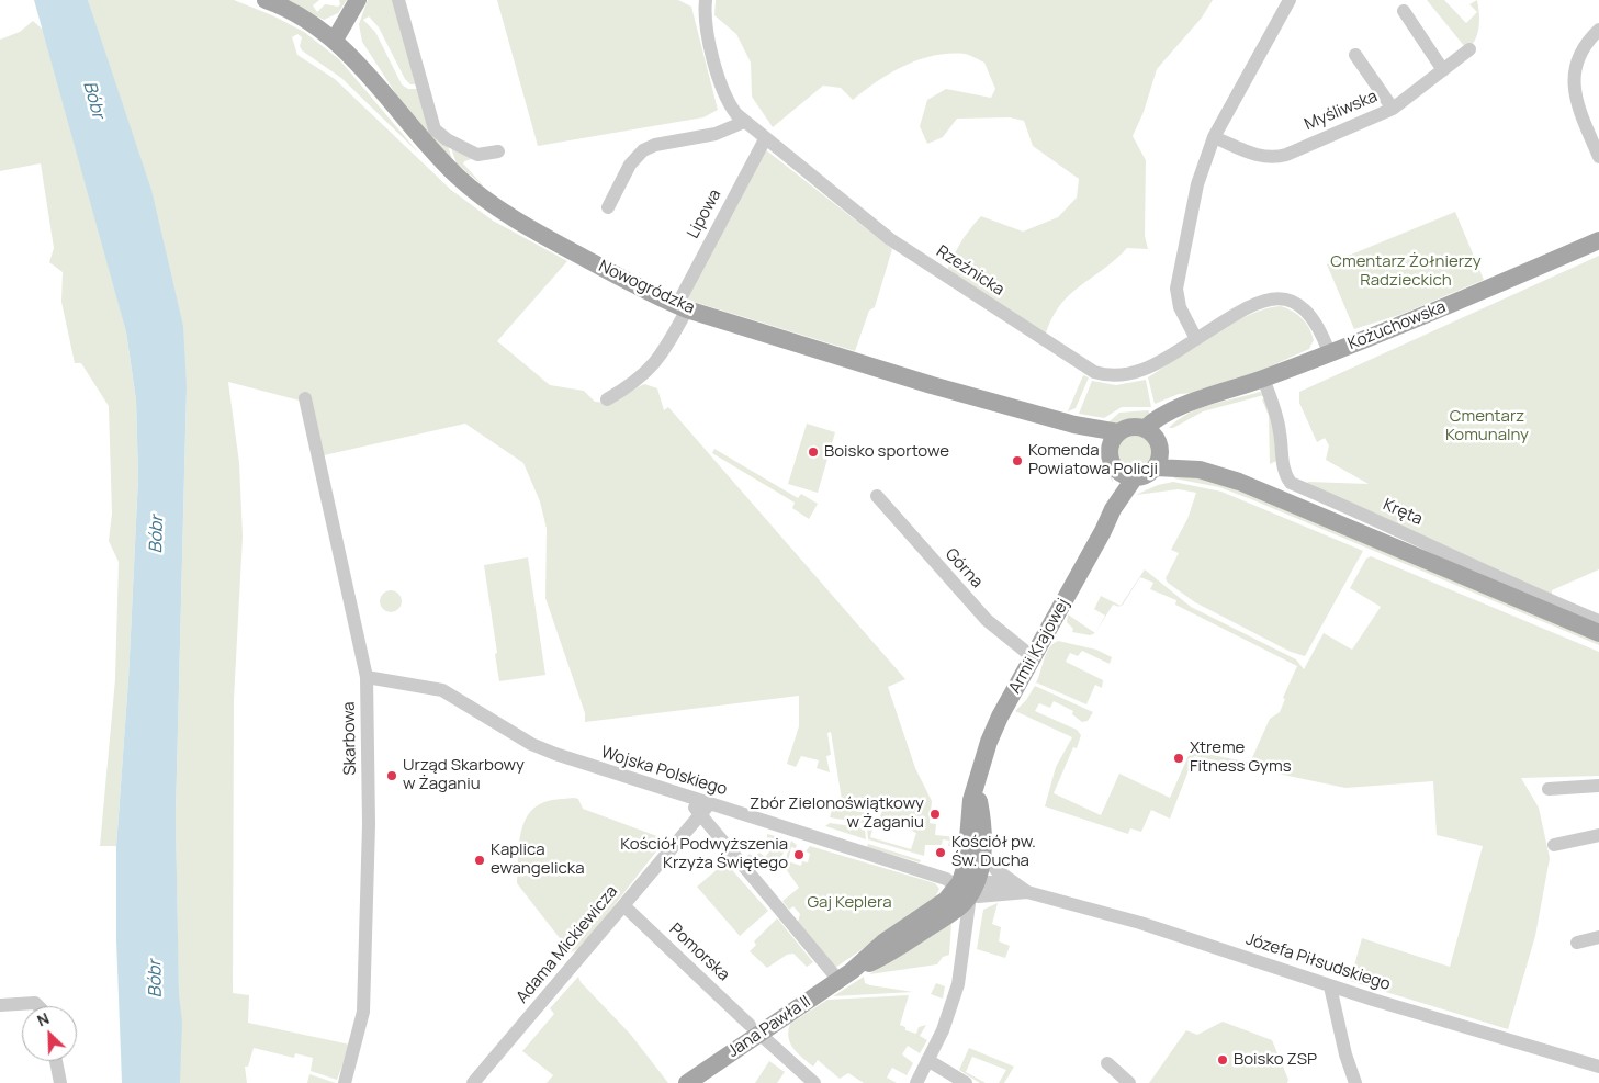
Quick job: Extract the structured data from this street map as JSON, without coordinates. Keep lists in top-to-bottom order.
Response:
{
  "streets": {
    "main road": [
      "Nowogródzka",
      "Kożuchowska",
      "Armii Krajowej",
      "Jana Pawła II"
    ],
    "street": [
      "Myśliwska",
      "Lipowa",
      "Rzeźnicka",
      "Kręta",
      "Górna",
      "Skarbowa",
      "Wojska Polskiego",
      "Adama Mickiewicza",
      "Pomorska",
      "Józefa Piłsudskiego"
    ]
  },
  "crossings": [
    ["Lipowa", "Rzeźnicka"],
    ["Lipowa", "Nowogródzka"],
    ["Rzeźnicka", "Kożuchowska"],
    ["Nowogródzka", "Kożuchowska"],
    ["Nowogródzka", "Armii Krajowej"],
    ["Kożuchowska", "Kręta"],
    ["Kożuchowska", "Armii Krajowej"],
    ["Górna", "Armii Krajowej"],
    ["Armii Krajowej", "Wojska Polskiego"],
    ["Armii Krajowej", "Józefa Piłsudskiego"],
    ["Armii Krajowej", "Jana Pawła II"],
    ["Skarbowa", "Wojska Polskiego"],
    ["Wojska Polskiego", "Adama Mickiewicza"],
    ["Wojska Polskiego", "Józefa Piłsudskiego"],
    ["Wojska Polskiego", "Jana Pawła II"],
    ["Adama Mickiewicza", "Pomorska"],
    ["Pomorska", "Jana Pawła II"],
    ["Józefa Piłsudskiego", "Jana Pawła II"]
  ],
  "water": ["Bóbr"],
  "parks": ["Cmentarz Żołnierzy Radzieckich", "Cmentarz Komunalny", "Gaj Keplera"],
  "places": [
    "Boisko sportowe",
    "Komenda Powiatowa Policji",
    "Xtreme Fitness Gyms",
    "Urząd Skarbowy w Żaganiu",
    "Zbór Zielonoświątkowy w Żaganiu",
    "Kościół pw. Św. Ducha",
    "Kościół Podwyższenia Krzyża Świętego",
    "Kaplica ewangelicka",
    "Boisko ZSP"
  ],
  "north": "top left"
}
